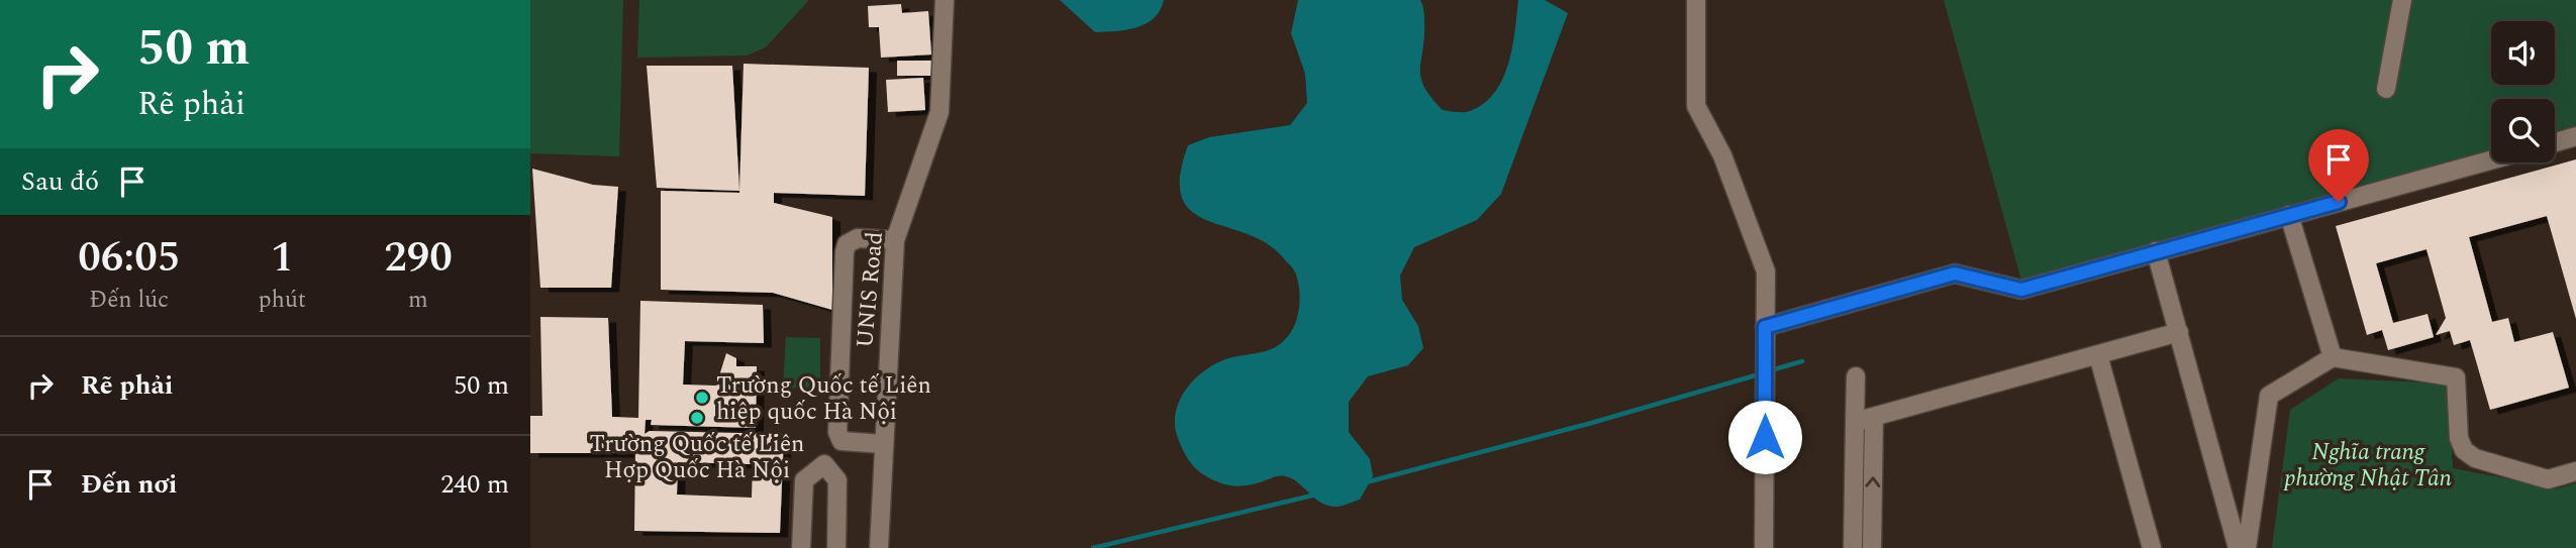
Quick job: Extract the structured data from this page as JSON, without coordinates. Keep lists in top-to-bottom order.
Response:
{
  "streets": {
    "street": ["UNIS Road"]
  },
  "parks": ["Nghĩa trang phường Nhật Tân"],
  "places": ["Trường Quốc tế Liên hiệp quốc Hà Nội", "Trường Quốc tế Liên Hợp Quốc Hà Nội"],
  "page": {
    "turn": ["50 m", "Rẽ phải"],
    "then": "Sau đó",
    "eta": [
      "06:05",
      "Đến lúc",
      "1",
      "phút",
      "290",
      "m"
    ],
    "list": [
      {
        "name": "Rẽ phải",
        "value": "50 m"
      },
      {
        "name": "Đến nơi",
        "value": "240 m"
      }
    ]
  }
}
